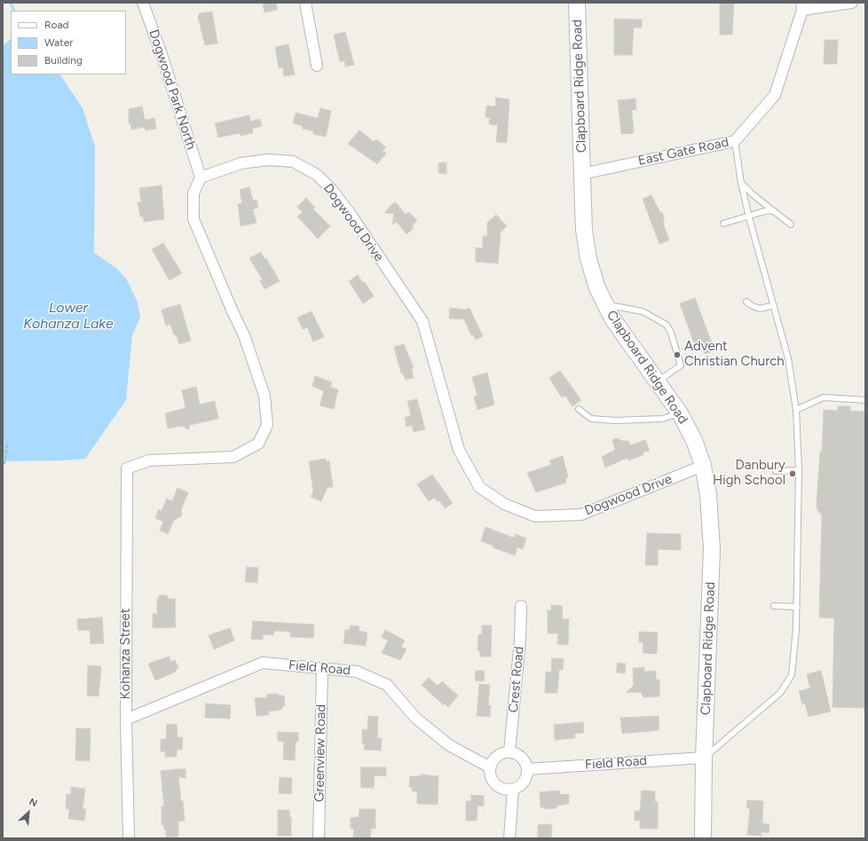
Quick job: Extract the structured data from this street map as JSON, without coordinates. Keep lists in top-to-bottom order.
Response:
{
  "streets": {
    "main road": ["Clapboard Ridge Road"],
    "street": [
      "Dogwood Park North",
      "East Gate Road",
      "Dogwood Drive",
      "Kohanza Street",
      "Field Road",
      "Crest Road",
      "Greenview Road"
    ]
  },
  "crossings": [
    ["Clapboard Ridge Road", "East Gate Road"],
    ["Clapboard Ridge Road", "Dogwood Drive"],
    ["Clapboard Ridge Road", "Field Road"],
    ["Dogwood Park North", "Dogwood Drive"],
    ["Dogwood Park North", "Kohanza Street"],
    ["Dogwood Drive", "Kohanza Street"],
    ["Kohanza Street", "Field Road"],
    ["Field Road", "Crest Road"],
    ["Field Road", "Greenview Road"]
  ],
  "water": ["Lower Kohanza Lake"],
  "places": ["Advent Christian Church", "Danbury High School"],
  "legend": ["Road", "Water", "Building"],
  "north": "top right"
}
